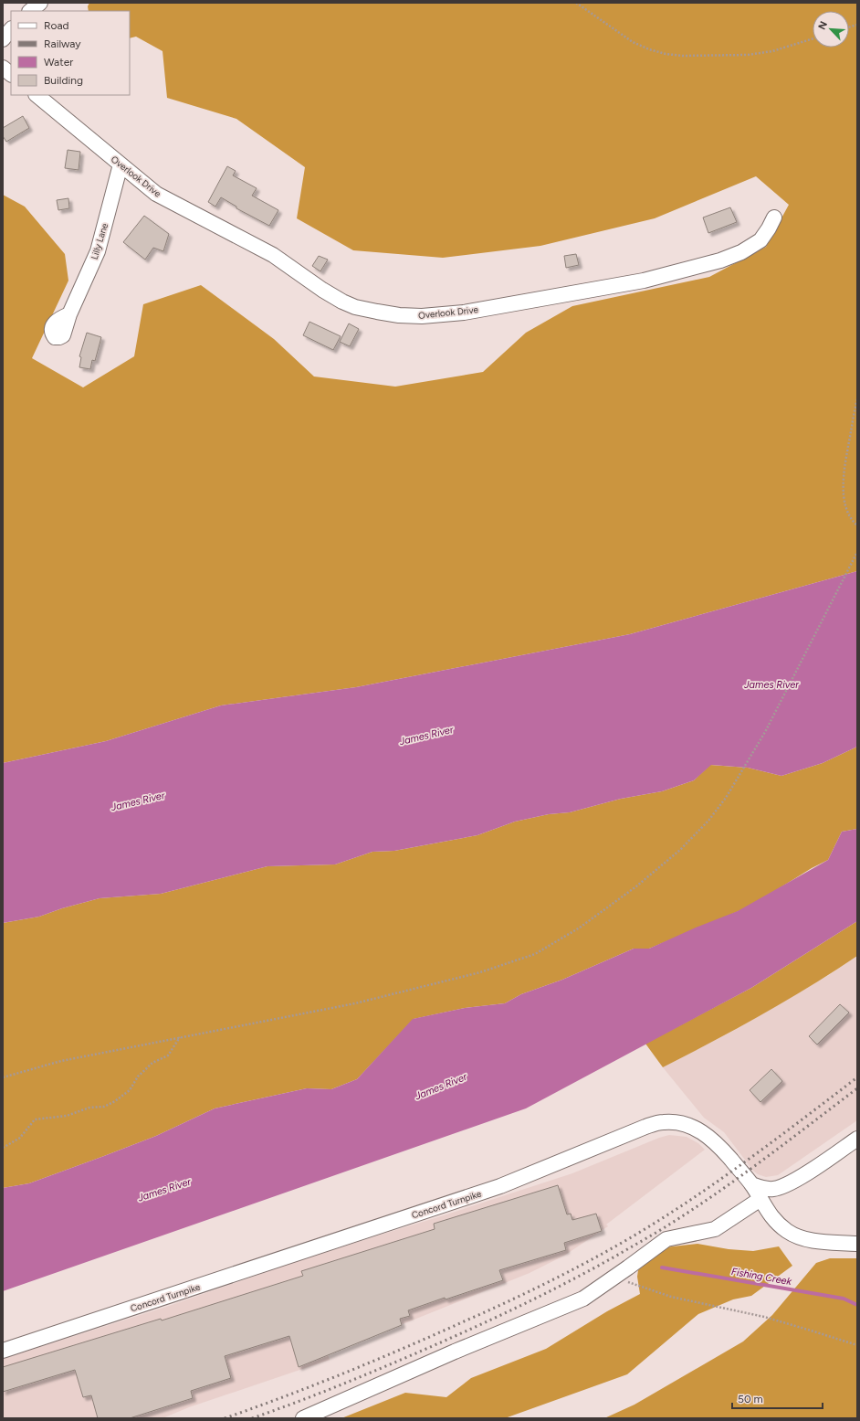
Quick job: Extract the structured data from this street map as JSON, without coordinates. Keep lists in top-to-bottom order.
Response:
{
  "streets": {
    "street": ["Overlook Drive", "Lilly Lane", "Concord Turnpike"]
  },
  "crossings": [
    ["Overlook Drive", "Lilly Lane"]
  ],
  "water": ["James River", "Fishing Creek"],
  "legend": [
    "Road",
    "Railway",
    "Water",
    "Building"
  ],
  "scale_bar": "50 m",
  "north": "top left"
}
